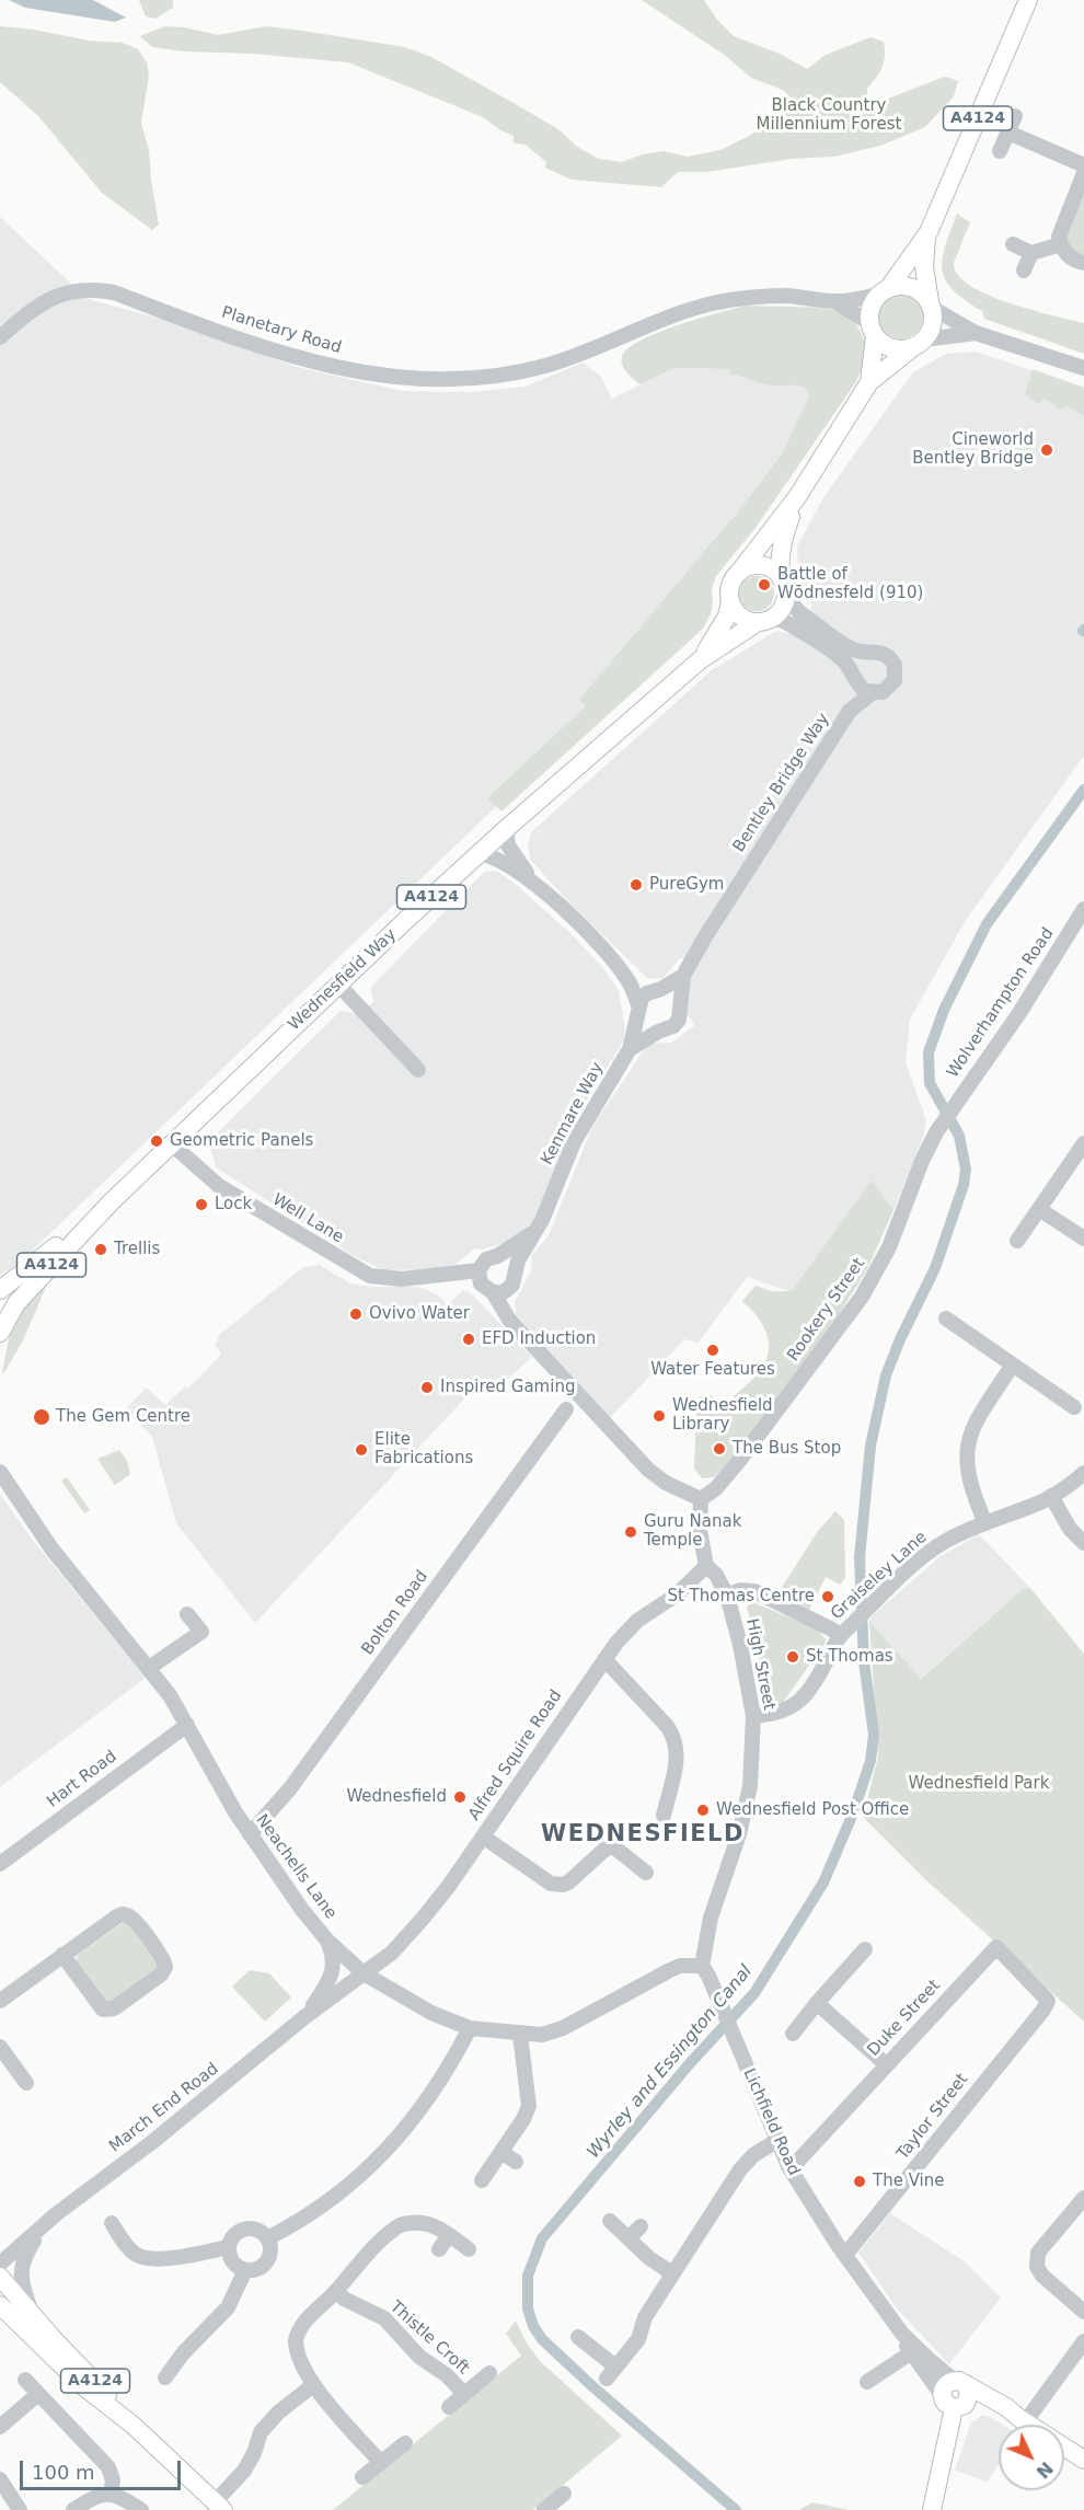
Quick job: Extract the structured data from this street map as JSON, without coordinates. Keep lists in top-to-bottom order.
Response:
{
  "streets": {
    "main road": ["A4124", "Wednesfield Way"],
    "street": [
      "Planetary Road",
      "Bentley Bridge Way",
      "Wolverhampton Road",
      "Kenmare Way",
      "Well Lane",
      "Rookery Street",
      "Graiseley Lane",
      "Bolton Road",
      "High Street",
      "Alfred Squire Road",
      "Hart Road",
      "Neachells Lane",
      "Duke Street",
      "March End Road",
      "Taylor Street",
      "Lichfield Road",
      "Thistle Croft"
    ]
  },
  "crossings": [
    ["A4124", "Planetary Road"],
    ["A4124", "March End Road"],
    ["Wednesfield Way", "Well Lane"],
    ["Wolverhampton Road", "Rookery Street"],
    ["Kenmare Way", "Well Lane"],
    ["Rookery Street", "High Street"],
    ["Graiseley Lane", "High Street"],
    ["Bolton Road", "Neachells Lane"],
    ["High Street", "Alfred Squire Road"],
    ["High Street", "Neachells Lane"],
    ["High Street", "Lichfield Road"],
    ["Alfred Squire Road", "Neachells Lane"],
    ["Alfred Squire Road", "March End Road"],
    ["Hart Road", "Neachells Lane"],
    ["Neachells Lane", "March End Road"],
    ["Neachells Lane", "Lichfield Road"],
    ["Duke Street", "Taylor Street"],
    ["Duke Street", "Lichfield Road"],
    ["Taylor Street", "Lichfield Road"]
  ],
  "districts": ["WEDNESFIELD"],
  "water": ["Wyrley and Essington Canal"],
  "parks": ["Black Country Millennium Forest", "Wednesfield Park"],
  "places": [
    "Cineworld Bentley Bridge",
    "Battle of Wōdnesfeld (910)",
    "PureGym",
    "Geometric Panels",
    "Lock",
    "Trellis",
    "Ovivo Water",
    "EFD Induction",
    "Water Features",
    "Inspired Gaming",
    "Wednesfield Library",
    "The Gem Centre",
    "The Bus Stop",
    "Elite Fabrications",
    "Guru Nanak Temple",
    "St Thomas Centre",
    "St Thomas",
    "Wednesfield",
    "Wednesfield Post Office",
    "The Vine"
  ],
  "scale_bar": "100 m",
  "north": "bottom right"
}
